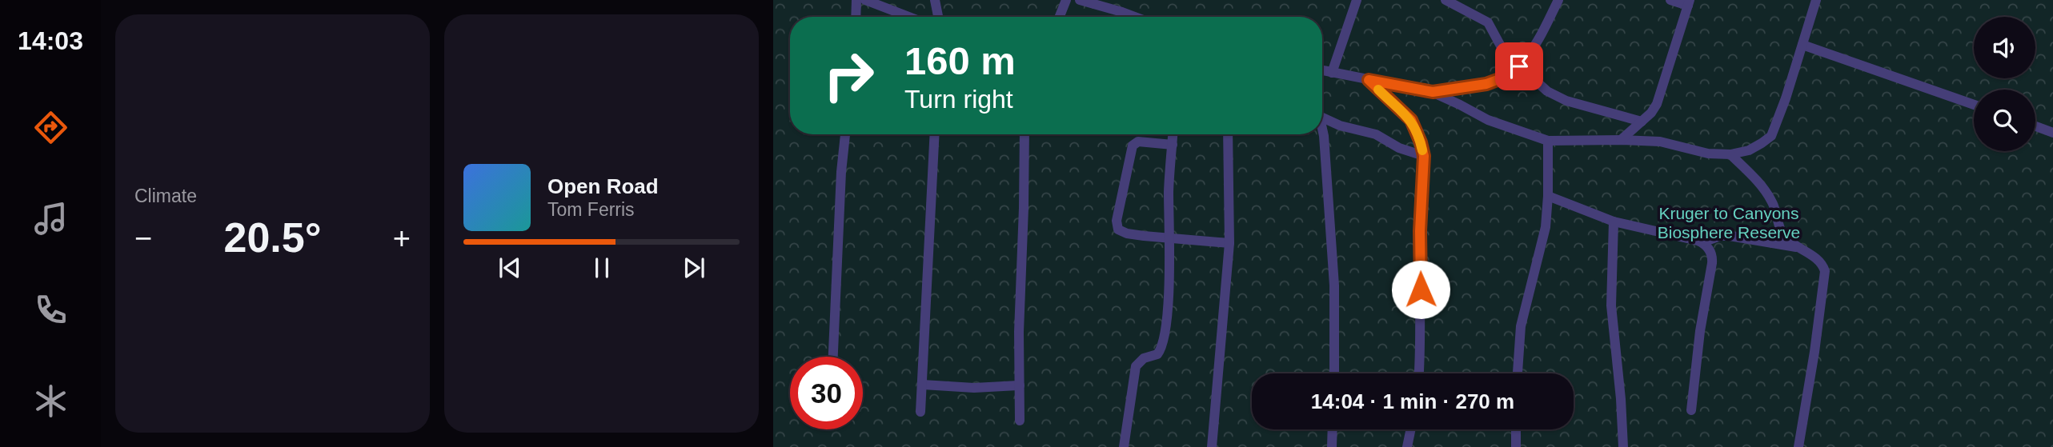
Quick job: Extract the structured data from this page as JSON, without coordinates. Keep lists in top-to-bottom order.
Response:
{
  "parks": ["Kruger to Canyons Biosphere Reserve"],
  "page": {
    "tabs": "14:03",
    "tile": "Climate",
    "turn": ["160 m", "Turn right"],
    "song": ["Open Road", "Tom Ferris"],
    "heat": ["−", "20.5°", "+"],
    "limit": "30",
    "trip": "14:04 · 1 min · 270 m"
  }
}
